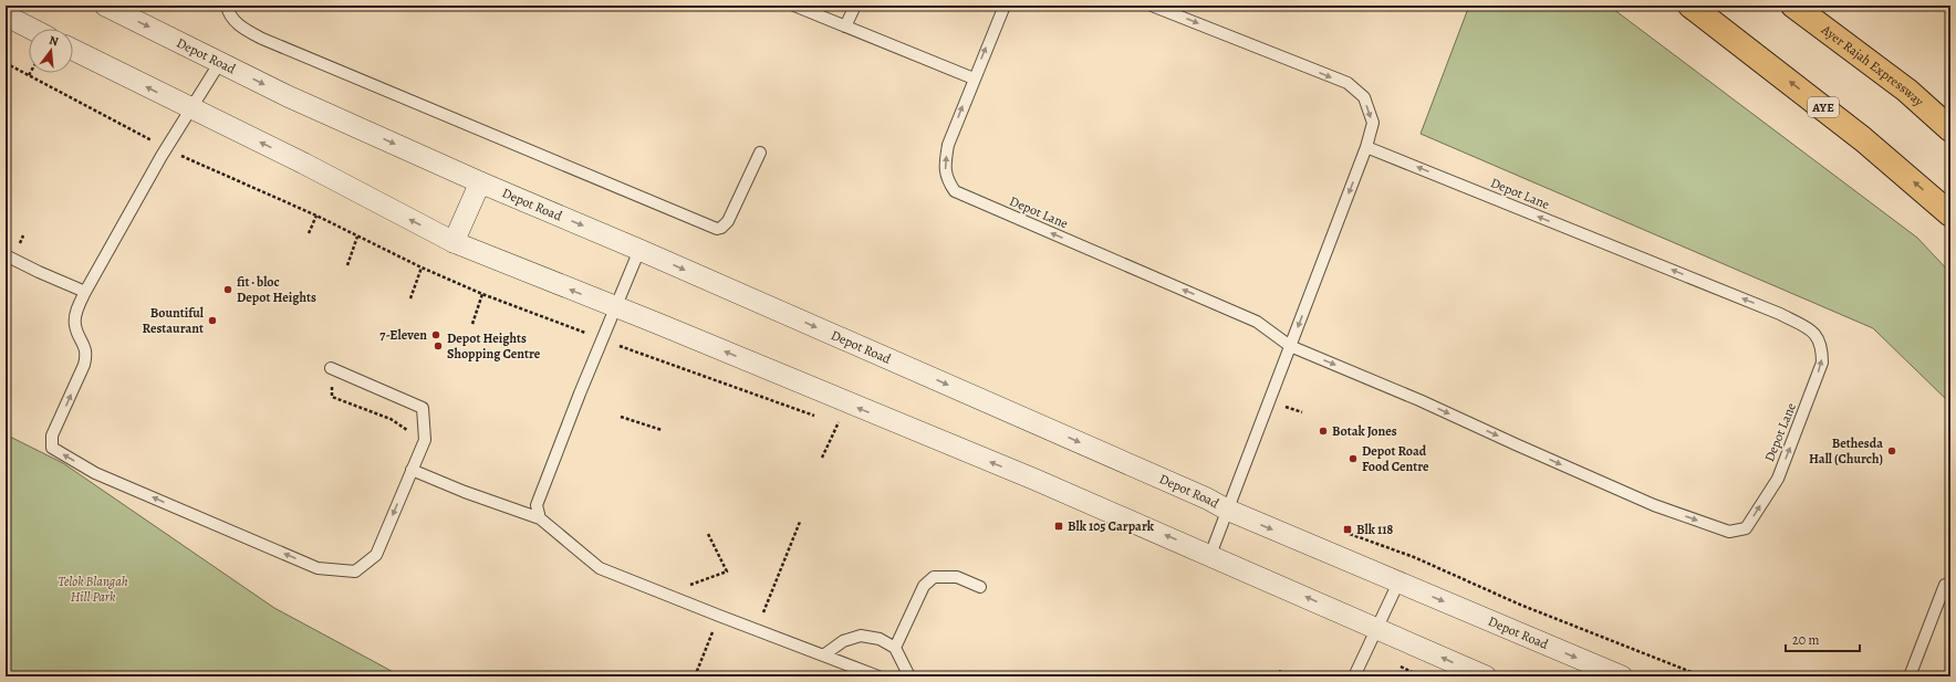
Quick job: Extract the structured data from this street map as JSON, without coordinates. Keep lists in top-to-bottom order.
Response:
{
  "streets": {
    "highway": ["Ayer Rajah Expressway", "AYE"],
    "street": ["Depot Road"],
    "lane": ["Depot Lane"]
  },
  "parks": ["Telok Blangah Hill Park"],
  "places": {
    "other": [
      "fit · bloc Depot Heights",
      "Bountiful Restaurant",
      "7-Eleven",
      "Depot Heights Shopping Centre",
      "Botak Jones",
      "Bethesda Hall (Church)",
      "Depot Road Food Centre"
    ],
    "transit": ["Blk 105 Carpark", "Blk 118"]
  },
  "scale_bar": "20 m",
  "north": "top"
}
